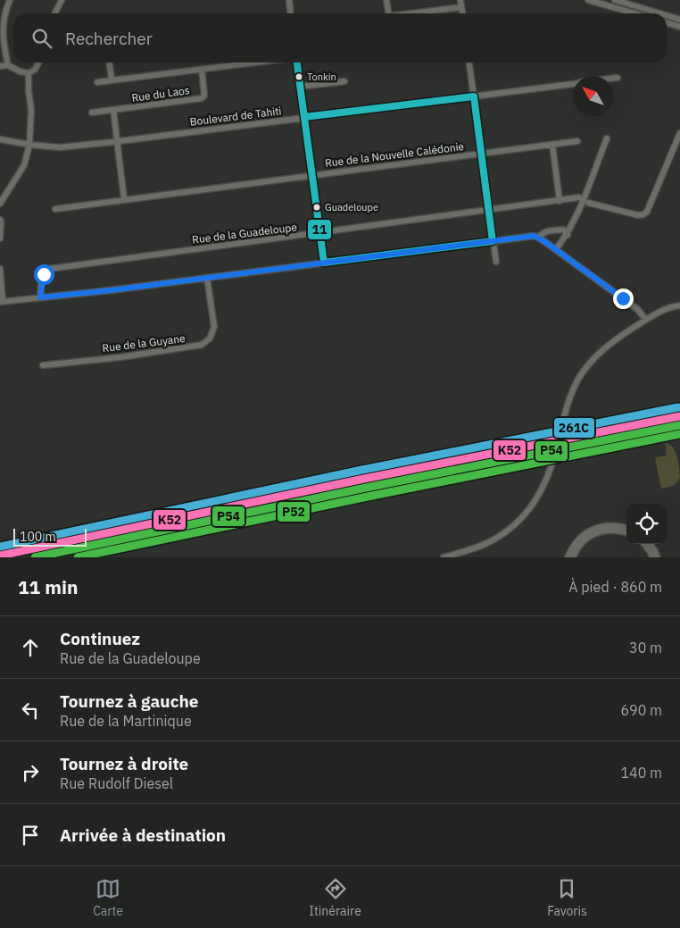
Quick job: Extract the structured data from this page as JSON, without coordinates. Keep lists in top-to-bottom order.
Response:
{
  "streets": {
    "street": [
      "Rue du Laos",
      "Boulevard de Tahiti",
      "Rue de la Nouvelle Calédonie",
      "Rue de la Guadeloupe",
      "Rue de la Guyane"
    ]
  },
  "places": ["Tonkin", "Guadeloupe"],
  "lines": [
    "transit line 11",
    "transit line 261C",
    "transit line K52",
    "transit line P54",
    "transit line P52"
  ],
  "scale_bar": "100 m",
  "north": "top left",
  "page": {
    "search": "Rechercher",
    "scale": "100 m",
    "heading": ["11 min", "À pied · 860 m"],
    "list": [
      ["Continuez", "Rue de la Guadeloupe", "30 m"],
      ["Tournez à gauche", "Rue de la Martinique", "690 m"],
      ["Tournez à droite", "Rue Rudolf Diesel", "140 m"],
      "Arrivée à destination"
    ],
    "nav": ["Carte", "Itinéraire", "Favoris"]
  }
}
